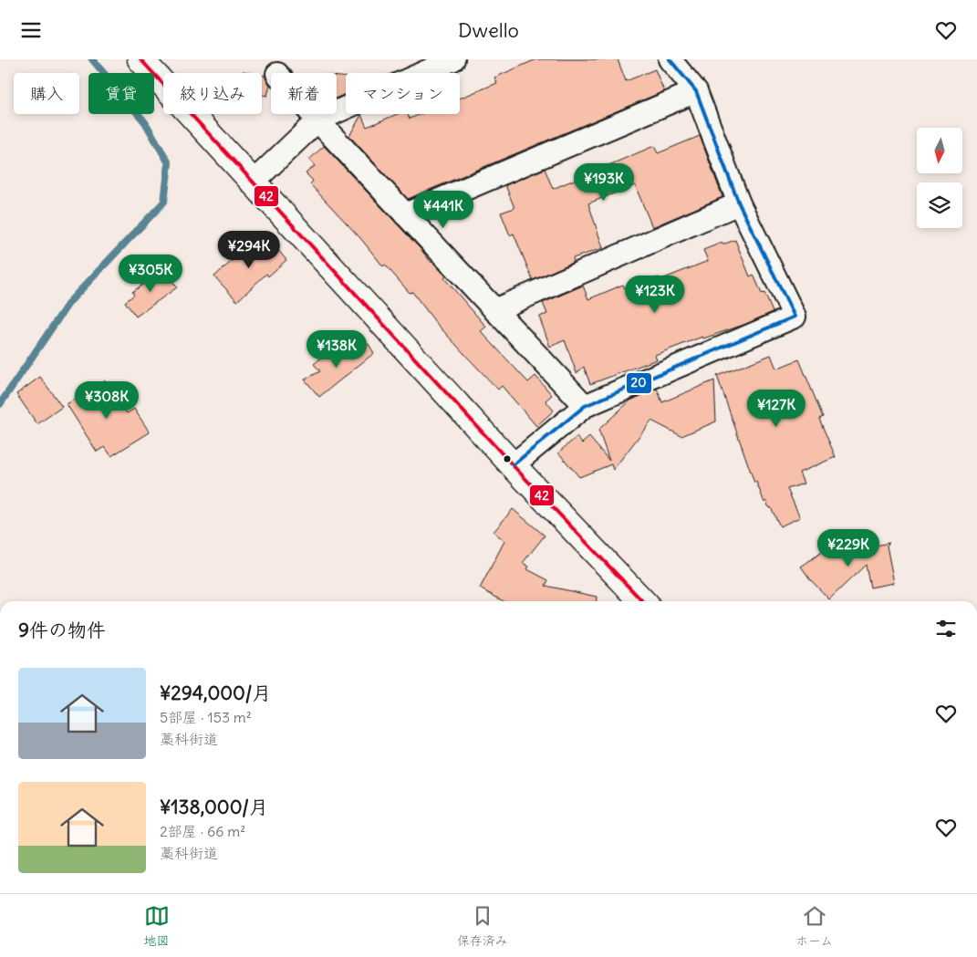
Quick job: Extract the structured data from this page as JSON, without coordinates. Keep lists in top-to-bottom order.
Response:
{
  "lines": ["transit line 42", "transit line 20"],
  "north": "bottom",
  "page": {
    "header": "Dwello",
    "chip": [
      "購入",
      "賃貸",
      "絞り込み",
      "新着",
      "マンション"
    ],
    "price": [
      "¥193K",
      "¥441K",
      "¥294K",
      "¥305K",
      "¥123K",
      "¥138K",
      "¥308K",
      "¥127K",
      "¥229K"
    ],
    "heading": "9件の物件",
    "list": [
      {
        "name": "¥294,000/月",
        "note": "5部屋 · 153 m² · 藁科街道"
      },
      {
        "name": "¥138,000/月",
        "note": "2部屋 · 66 m² · 藁科街道"
      }
    ],
    "tabs": ["地図", "保存済み", "ホーム"]
  }
}
